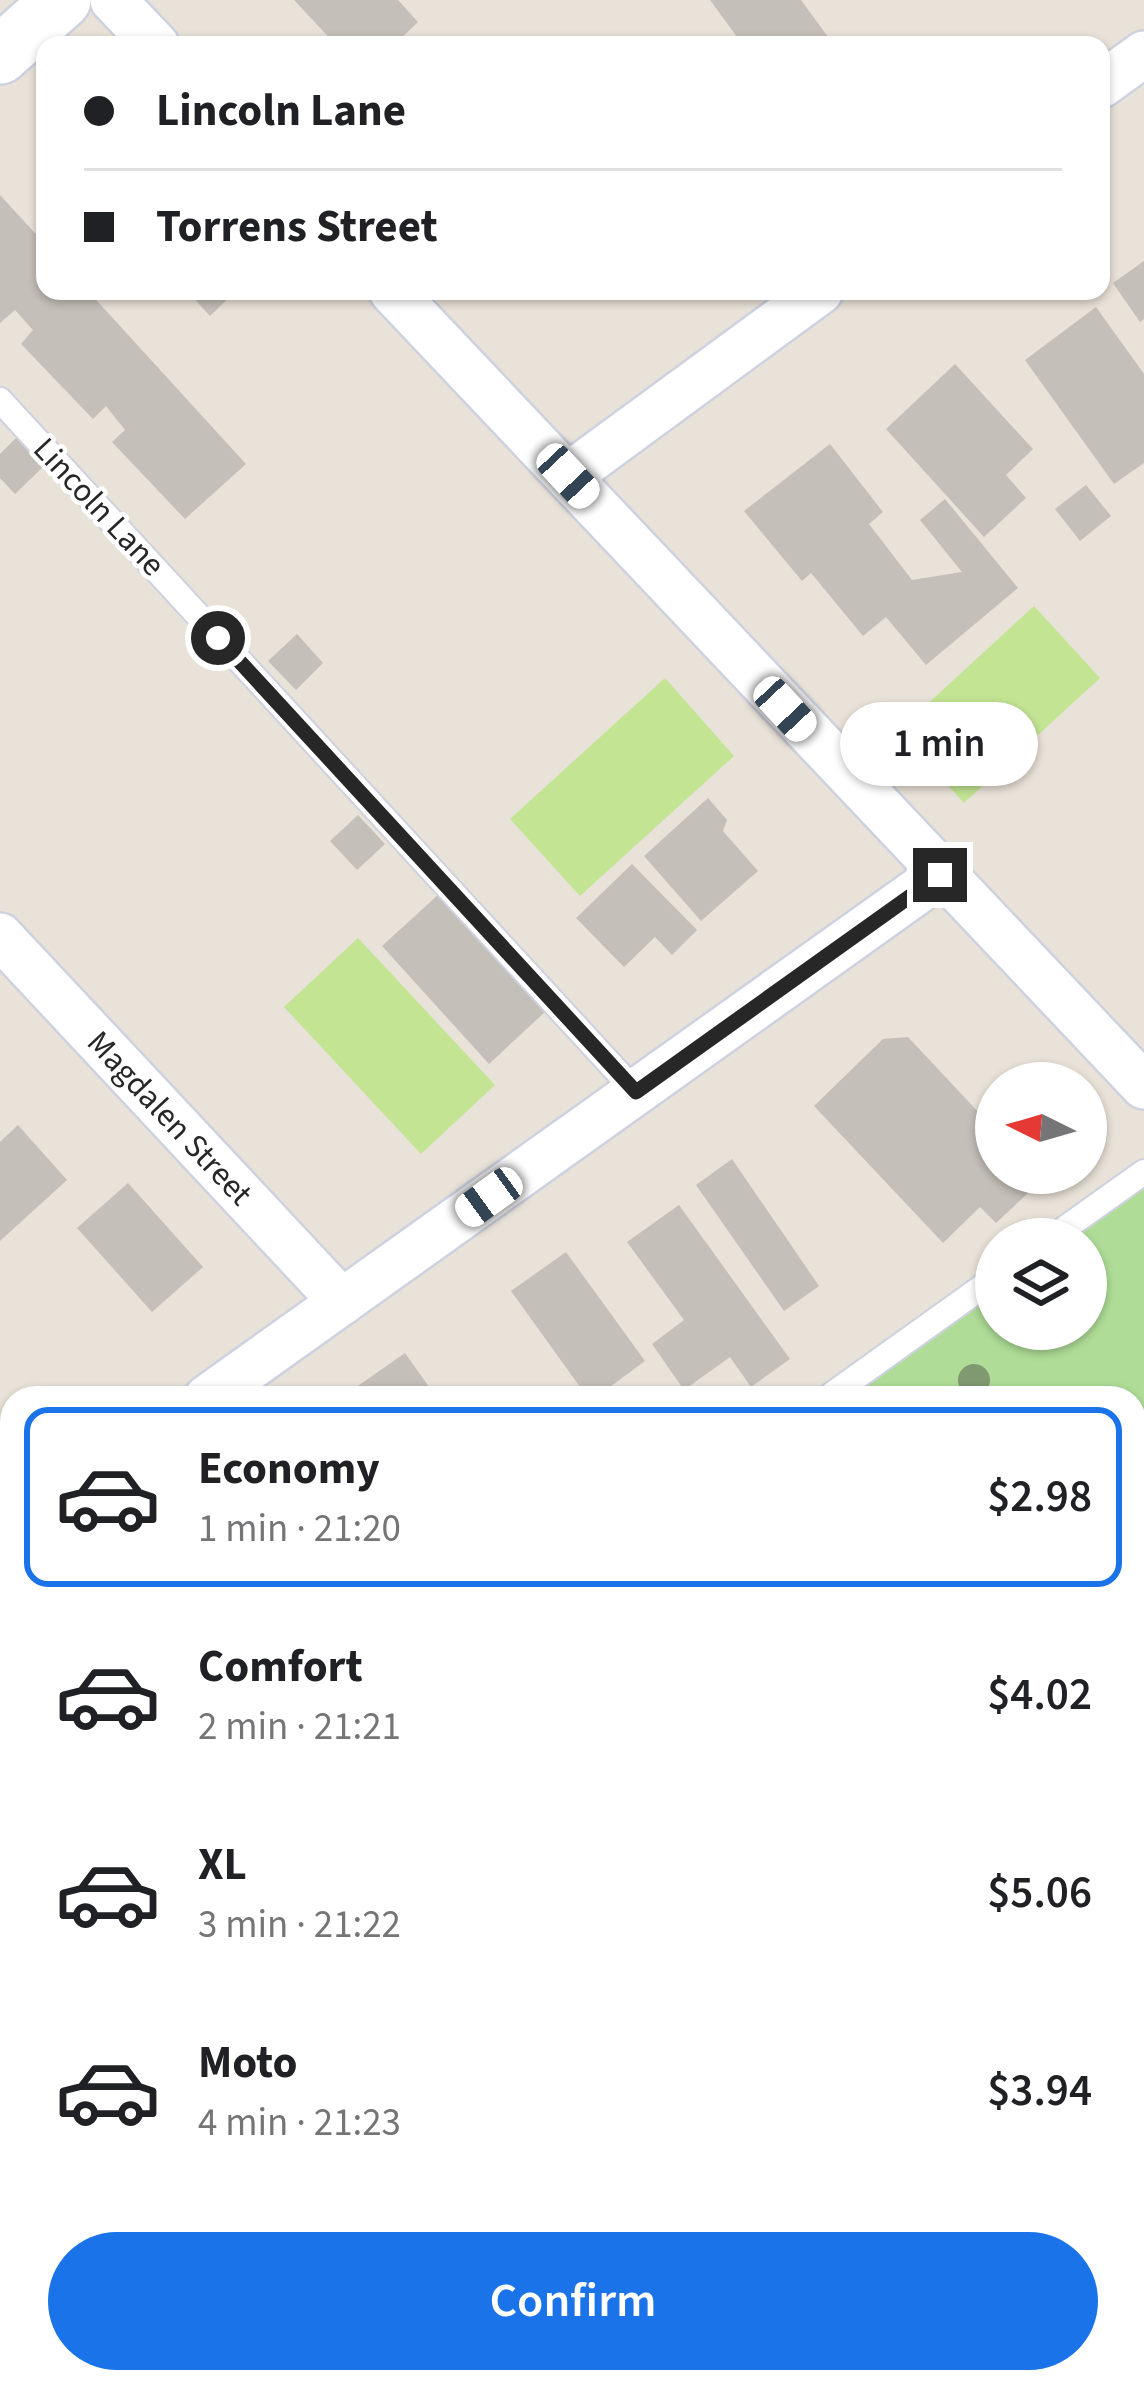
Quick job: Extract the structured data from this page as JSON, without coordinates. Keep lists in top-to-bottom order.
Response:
{
  "streets": {
    "street": ["Magdalen Street"],
    "lane": ["Lincoln Lane"]
  },
  "north": "left",
  "page": {
    "banner": ["Lincoln Lane", "Torrens Street"],
    "bubble": "1 min",
    "list": [
      {
        "name": "Economy",
        "note": "1 min · 21:20",
        "value": "$2.98"
      },
      {
        "name": "Comfort",
        "note": "2 min · 21:21",
        "value": "$4.02"
      },
      {
        "name": "XL",
        "note": "3 min · 21:22",
        "value": "$5.06"
      },
      {
        "name": "Moto",
        "note": "4 min · 21:23",
        "value": "$3.94"
      }
    ],
    "buttons": "Confirm"
  }
}
